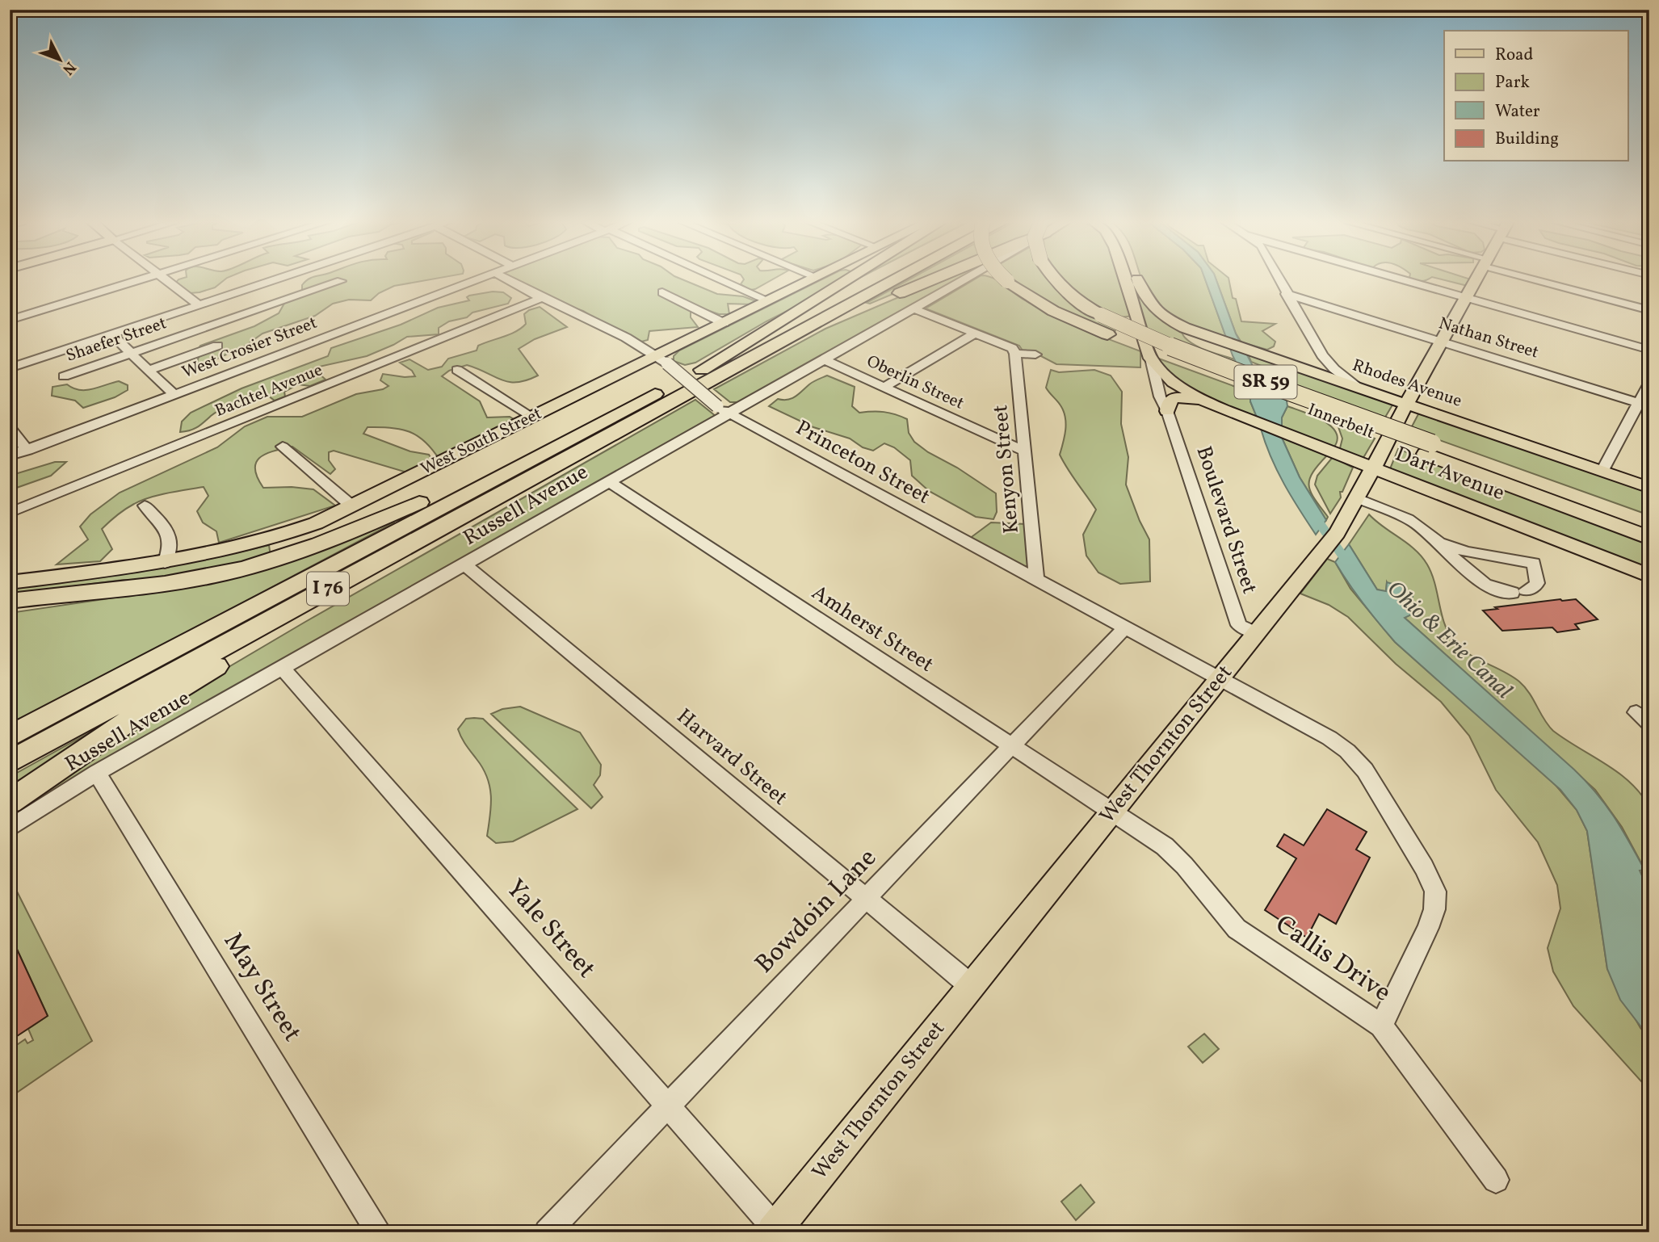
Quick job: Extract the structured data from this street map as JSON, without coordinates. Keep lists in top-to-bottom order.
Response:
{
  "streets": {
    "highway": ["SR 59", "Innerbelt", "I 76"],
    "main road": [
      "Rhodes Avenue",
      "West South Street",
      "Dart Avenue",
      "Boulevard Street",
      "West Thornton Street"
    ],
    "street": [
      "Nathan Street",
      "Shaefer Street",
      "West Crosier Street",
      "Oberlin Street",
      "Bachtel Avenue",
      "Princeton Street",
      "Kenyon Street",
      "Russell Avenue",
      "Amherst Street",
      "Harvard Street",
      "Bowdoin Lane",
      "Yale Street",
      "Callis Drive",
      "May Street"
    ]
  },
  "crossings": [
    ["Nathan Street", "West Thornton Street"],
    ["Oberlin Street", "Kenyon Street"],
    ["Oberlin Street", "Russell Avenue"],
    ["Rhodes Avenue", "Boulevard Street"],
    ["Rhodes Avenue", "West Thornton Street"],
    ["Bachtel Avenue", "Princeton Street"],
    ["West South Street", "Princeton Street"],
    ["Princeton Street", "Kenyon Street"],
    ["Princeton Street", "Russell Avenue"],
    ["Princeton Street", "West Thornton Street"],
    ["Princeton Street", "Bowdoin Lane"],
    ["Princeton Street", "Callis Drive"],
    ["Dart Avenue", "Boulevard Street"],
    ["Dart Avenue", "West Thornton Street"],
    ["Russell Avenue", "Amherst Street"],
    ["Russell Avenue", "Harvard Street"],
    ["Russell Avenue", "Yale Street"],
    ["Russell Avenue", "May Street"],
    ["Boulevard Street", "West Thornton Street"],
    ["Amherst Street", "West Thornton Street"],
    ["Amherst Street", "Bowdoin Lane"],
    ["Amherst Street", "Callis Drive"],
    ["West Thornton Street", "Harvard Street"],
    ["West Thornton Street", "Yale Street"],
    ["West Thornton Street", "Callis Drive"],
    ["Harvard Street", "Bowdoin Lane"],
    ["Bowdoin Lane", "Yale Street"]
  ],
  "water": ["Ohio & Erie Canal"],
  "legend": [
    "Road",
    "Park",
    "Water",
    "Building"
  ],
  "north": "bottom right"
}
